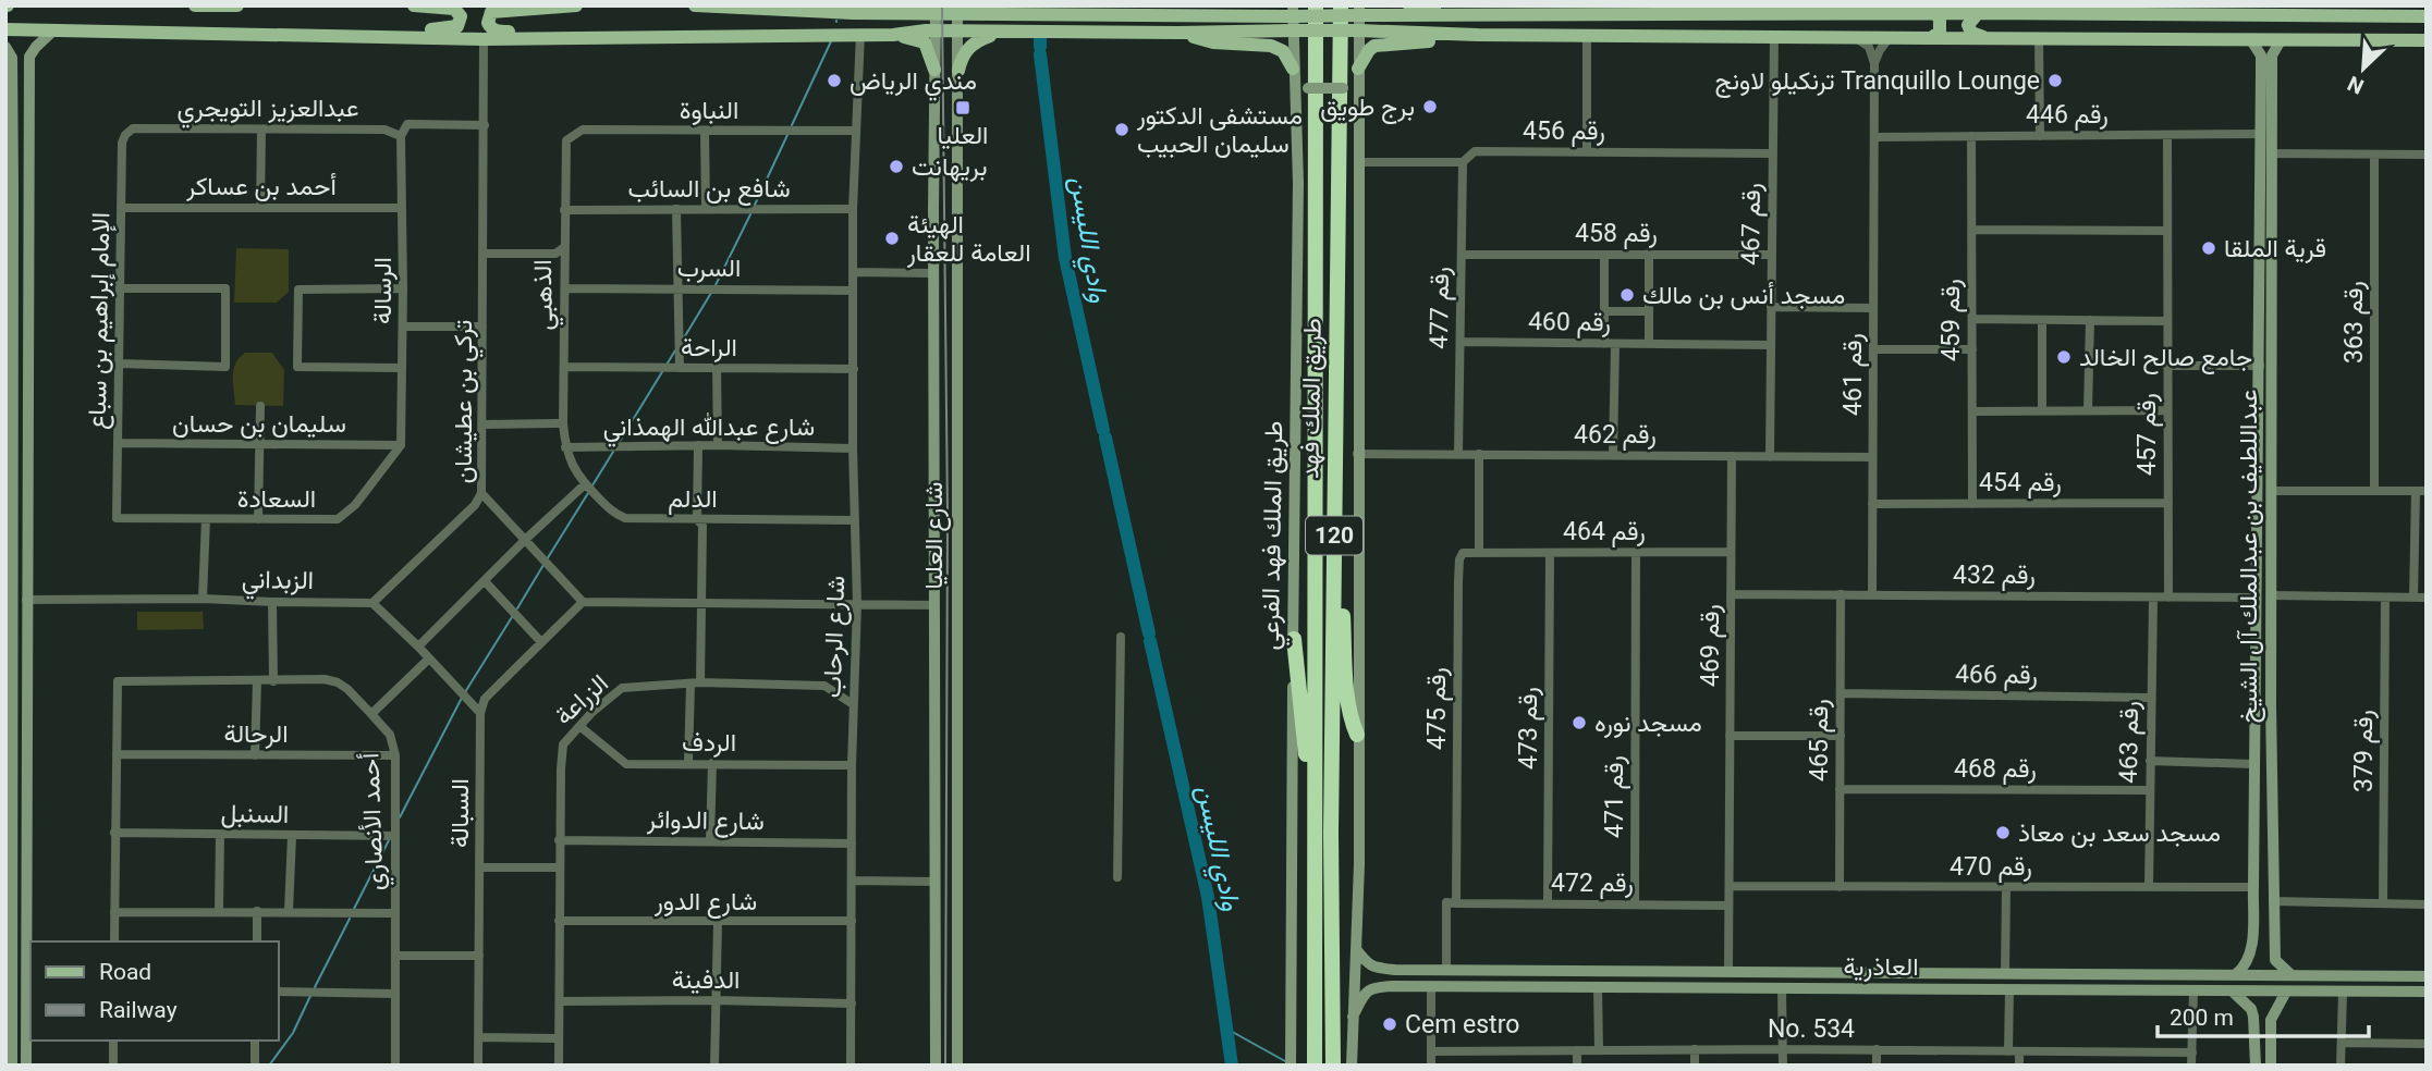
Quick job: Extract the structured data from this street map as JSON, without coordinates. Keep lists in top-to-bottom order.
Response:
{
  "streets": {
    "highway": ["طريق الملك فهد", "120"],
    "street": [
      "عبدالعزيز التويجري",
      "النباوة",
      "رقم 446",
      "رقم 456",
      "أحمد بن عساكر",
      "شافع بن السائب",
      "رقم 467",
      "رقم 458",
      "السرب",
      "الرسالة",
      "الذهبي",
      "رقم 477",
      "رقم 459",
      "الإمام إبراهيم بن سباع",
      "رقم 460",
      "رقم 363",
      "الراحة",
      "رقم 461",
      "تركي بن عطيشان",
      "سليمان بن حسان",
      "شارع عبدالله الهمذاني",
      "رقم 462",
      "رقم 457",
      "رقم 454",
      "السعادة",
      "الدلم",
      "رقم 464",
      "شارع العليا",
      "طريق الملك فهد الفرعي",
      "عبداللطيف بن عبدالملك آل الشيخ",
      "رقم 432",
      "الزبداني",
      "شارع الرحاب",
      "رقم 469",
      "رقم 466",
      "الزراعة",
      "رقم 475",
      "رقم 473",
      "الرحالة",
      "رقم 465",
      "الردف",
      "رقم 463",
      "رقم 379",
      "رقم 468",
      "رقم 471",
      "السبالة",
      "السنبل",
      "شارع الدوائر",
      "أحمد الأنصاري",
      "رقم 470",
      "رقم 472",
      "شارع الدور",
      "العاذرية",
      "الدفينة",
      "No. 534"
    ]
  },
  "crossings": [
    ["عبدالعزيز التويجري", "الرسالة"],
    ["عبدالعزيز التويجري", "الإمام إبراهيم بن سباع"],
    ["النباوة", "الذهبي"],
    ["النباوة", "شارع الرحاب"],
    ["رقم 446", "رقم 459"],
    ["رقم 446", "رقم 461"],
    ["رقم 446", "رقم 457"],
    ["رقم 446", "عبداللطيف بن عبدالملك آل الشيخ"],
    ["رقم 456", "رقم 467"],
    ["رقم 456", "رقم 477"],
    ["أحمد بن عساكر", "الرسالة"],
    ["أحمد بن عساكر", "الإمام إبراهيم بن سباع"],
    ["شافع بن السائب", "الذهبي"],
    ["شافع بن السائب", "شارع الرحاب"],
    ["رقم 467", "رقم 458"],
    ["رقم 467", "رقم 460"],
    ["رقم 467", "رقم 462"],
    ["رقم 458", "رقم 477"],
    ["السرب", "الذهبي"],
    ["السرب", "شارع الرحاب"],
    ["الرسالة", "سليمان بن حسان"],
    ["الرسالة", "السعادة"],
    ["الذهبي", "الراحة"],
    ["الذهبي", "شارع عبدالله الهمذاني"],
    ["الذهبي", "الدلم"],
    ["رقم 477", "رقم 460"],
    ["رقم 477", "رقم 462"],
    ["رقم 459", "رقم 454"],
    ["الإمام إبراهيم بن سباع", "سليمان بن حسان"],
    ["الإمام إبراهيم بن سباع", "السعادة"],
    ["الراحة", "شارع الرحاب"],
    ["رقم 461", "رقم 462"],
    ["رقم 461", "رقم 454"],
    ["رقم 461", "رقم 432"],
    ["سليمان بن حسان", "السعادة"],
    ["شارع عبدالله الهمذاني", "الدلم"],
    ["شارع عبدالله الهمذاني", "شارع الرحاب"],
    ["رقم 462", "رقم 469"],
    ["رقم 457", "رقم 454"],
    ["رقم 457", "رقم 432"],
    ["الدلم", "شارع الرحاب"],
    ["رقم 464", "رقم 469"],
    ["رقم 464", "رقم 475"],
    ["رقم 464", "رقم 473"],
    ["رقم 464", "رقم 471"],
    ["عبداللطيف بن عبدالملك آل الشيخ", "رقم 432"],
    ["عبداللطيف بن عبدالملك آل الشيخ", "رقم 470"],
    ["عبداللطيف بن عبدالملك آل الشيخ", "العاذرية"],
    ["رقم 432", "رقم 469"],
    ["رقم 432", "رقم 465"],
    ["رقم 432", "رقم 463"],
    ["شارع الرحاب", "الزراعة"],
    ["شارع الرحاب", "الردف"],
    ["شارع الرحاب", "شارع الدوائر"],
    ["شارع الرحاب", "شارع الدور"],
    ["شارع الرحاب", "الدفينة"],
    ["رقم 469", "رقم 470"],
    ["رقم 469", "رقم 472"],
    ["رقم 469", "العاذرية"],
    ["رقم 466", "رقم 465"],
    ["رقم 466", "رقم 463"],
    ["الزراعة", "الردف"],
    ["الزراعة", "شارع الدوائر"],
    ["الزراعة", "شارع الدور"],
    ["الزراعة", "الدفينة"],
    ["رقم 475", "رقم 472"],
    ["رقم 475", "العاذرية"],
    ["رقم 473", "رقم 472"],
    ["الرحالة", "أحمد الأنصاري"],
    ["رقم 465", "رقم 468"],
    ["رقم 465", "رقم 470"],
    ["رقم 463", "رقم 468"],
    ["رقم 463", "رقم 470"],
    ["رقم 471", "رقم 472"],
    ["السنبل", "أحمد الأنصاري"]
  ],
  "water": ["وادي الليسن"],
  "places": {
    "other": [
      "مندي الرياض",
      "ترنكيلو لاونج Tranquillo Lounge",
      "برج طويق",
      "مستشفى الدكتور سليمان الحبيب",
      "بريهانت",
      "الهيئة العامة للعقار",
      "قرية الملقا",
      "مسجد أنس بن مالك",
      "جامع صالح الخالد",
      "مسجد نوره",
      "مسجد سعد بن معاذ",
      "Cem estro"
    ],
    "transit": ["العليا"]
  },
  "legend": ["Road", "Railway"],
  "scale_bar": "200 m",
  "north": "bottom left"
}
